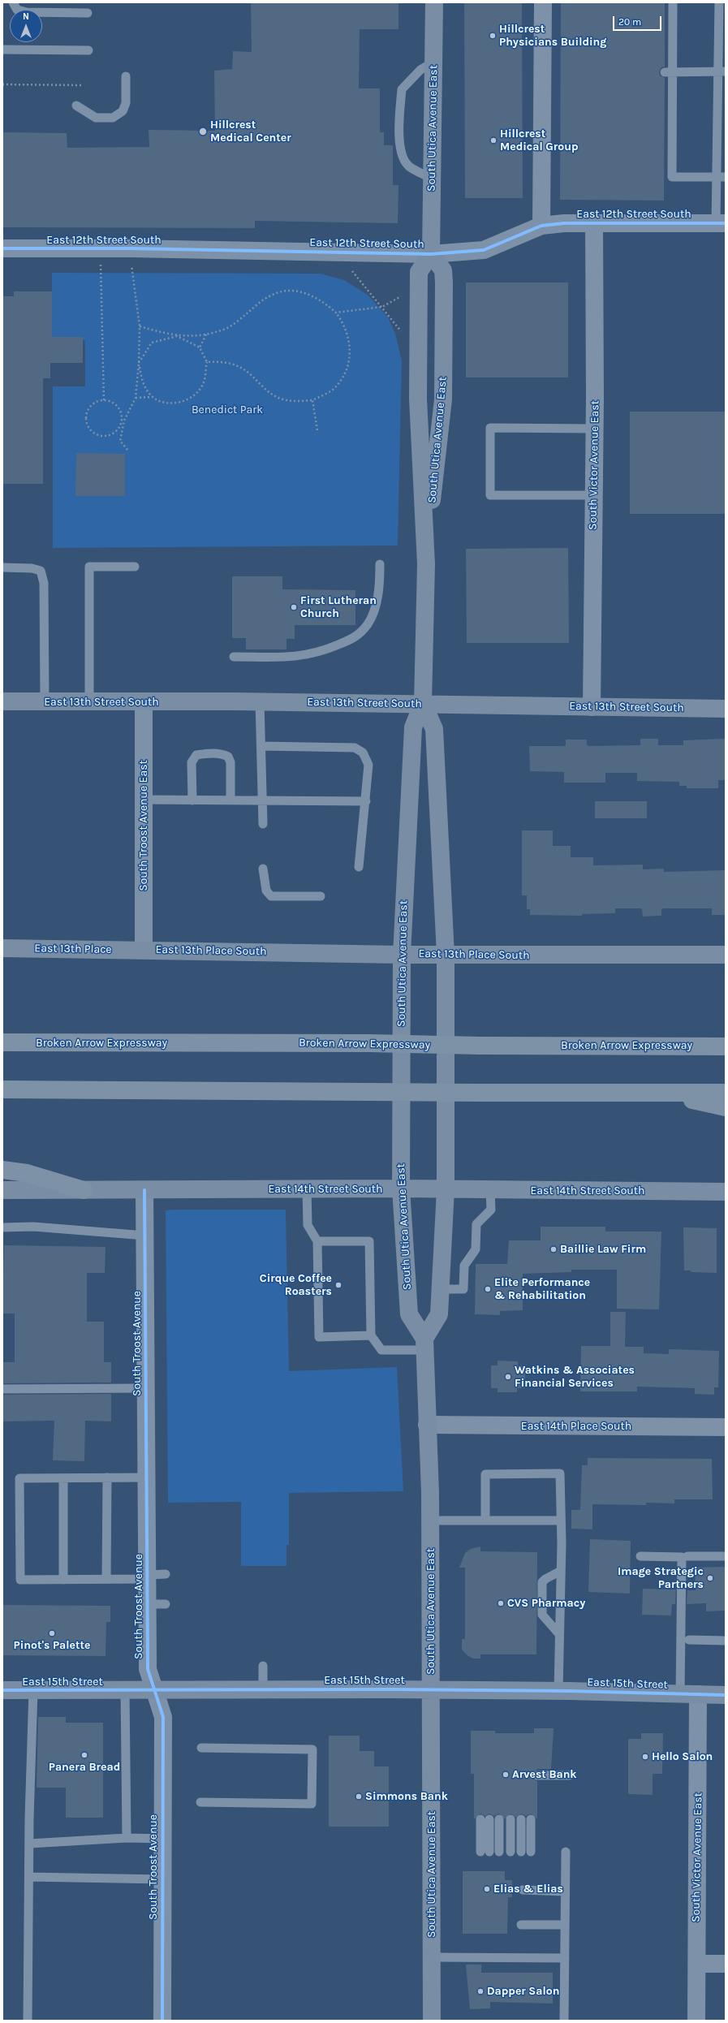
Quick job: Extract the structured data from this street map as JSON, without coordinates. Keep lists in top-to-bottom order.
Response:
{
  "streets": {
    "highway": ["Broken Arrow Expressway"],
    "main road": [
      "South Utica Avenue East",
      "East 13th Street South",
      "East 13th Place",
      "East 13th Place South",
      "East 14th Street South",
      "East 15th Street"
    ],
    "street": [
      "East 12th Street South",
      "South Victor Avenue East",
      "South Troost Avenue East",
      "South Troost Avenue",
      "East 14th Place South"
    ]
  },
  "crossings": [
    ["South Utica Avenue East", "East 12th Street South"],
    ["South Utica Avenue East", "East 13th Street South"],
    ["South Utica Avenue East", "East 13th Place South"],
    ["South Utica Avenue East", "East 14th Street South"],
    ["South Utica Avenue East", "East 14th Place South"],
    ["South Utica Avenue East", "East 15th Street"],
    ["East 12th Street South", "South Victor Avenue East"],
    ["South Victor Avenue East", "East 13th Street South"],
    ["South Victor Avenue East", "East 15th Street"],
    ["East 13th Street South", "South Troost Avenue East"],
    ["South Troost Avenue East", "East 13th Place"],
    ["South Troost Avenue East", "East 13th Place South"],
    ["East 13th Place", "East 13th Place South"],
    ["East 14th Street South", "South Troost Avenue"],
    ["South Troost Avenue", "East 15th Street"]
  ],
  "parks": ["Benedict Park"],
  "places": [
    "Hillcrest Physicians Building",
    "Hillcrest Medical Center",
    "Hillcrest Medical Group",
    "First Lutheran Church",
    "Baillie Law Firm",
    "Cirque Coffee Roasters",
    "Elite Performance & Rehabilitation",
    "Watkins & Associates Financial Services",
    "Image Strategic Partners",
    "CVS Pharmacy",
    "Pinot's Palette",
    "Panera Bread",
    "Hello Salon",
    "Arvest Bank",
    "Simmons Bank",
    "Elias & Elias",
    "Dapper Salon"
  ],
  "scale_bar": "20 m",
  "north": "top"
}
